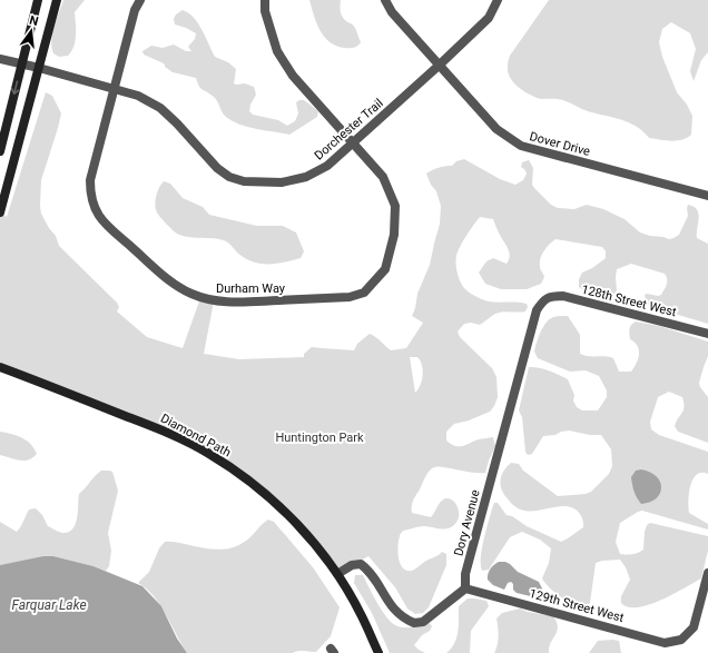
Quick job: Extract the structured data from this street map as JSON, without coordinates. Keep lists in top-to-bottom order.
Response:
{
  "streets": {
    "street": [
      "Dorchester Trail",
      "Dover Drive",
      "Durham Way",
      "128th Street West",
      "Diamond Path",
      "Dory Avenue",
      "129th Street West"
    ]
  },
  "crossings": [
    ["Dorchester Trail", "Dover Drive"],
    ["Dorchester Trail", "Durham Way"],
    ["128th Street West", "Dory Avenue"],
    ["Dory Avenue", "129th Street West"]
  ],
  "water": ["Farquar Lake"],
  "parks": ["Huntington Park"],
  "north": "top"
}
